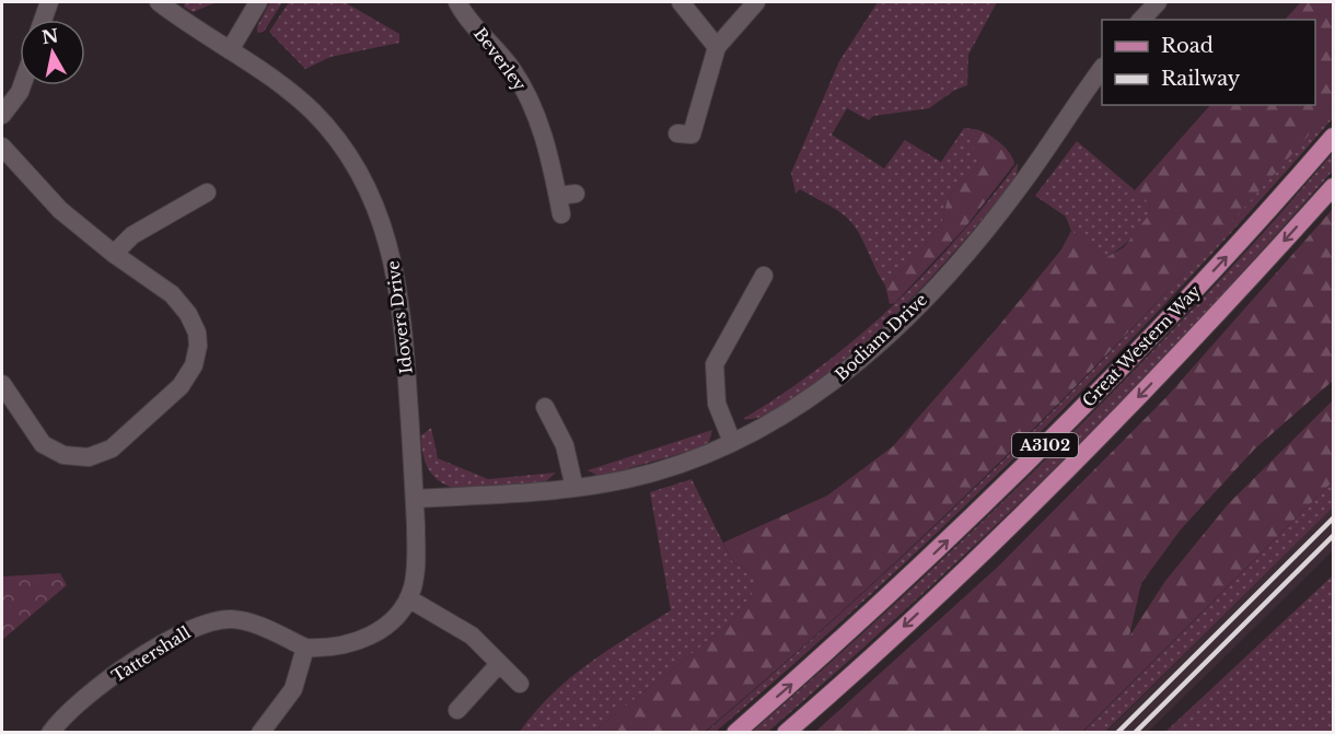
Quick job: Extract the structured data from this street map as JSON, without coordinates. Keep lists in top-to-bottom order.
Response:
{
  "streets": {
    "main road": ["Great Western Way", "A3102"],
    "street": [
      "Beverley",
      "Idovers Drive",
      "Bodiam Drive",
      "Tattershall"
    ]
  },
  "crossings": [
    ["Idovers Drive", "Bodiam Drive"],
    ["Idovers Drive", "Tattershall"],
    ["Bodiam Drive", "Tattershall"]
  ],
  "legend": ["Road", "Railway"],
  "north": "top"
}
